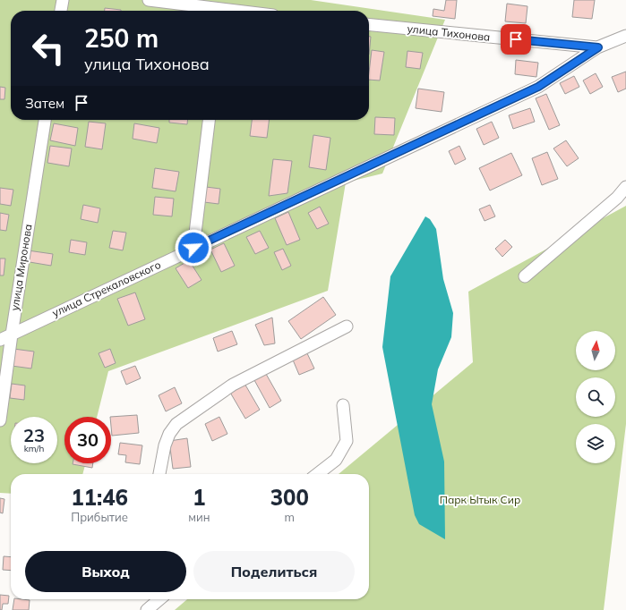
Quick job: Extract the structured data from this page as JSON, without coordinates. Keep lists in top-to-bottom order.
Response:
{
  "streets": {
    "street": ["улица Тихонова", "улица Миронова", "улица Стрекаловского"]
  },
  "crossings": [
    ["улица Тихонова", "улица Стрекаловского"],
    ["улица Миронова", "улица Стрекаловского"]
  ],
  "parks": ["Парк Ытык Сир"],
  "north": "top",
  "page": {
    "turn": ["250 m", "улица Тихонова"],
    "then": "Затем",
    "speed": "23 km/h",
    "limit": "30",
    "eta": [
      "11:46",
      "Прибытие",
      "1",
      "мин",
      "300",
      "m"
    ],
    "buttons": ["Выход", "Поделиться"]
  }
}
